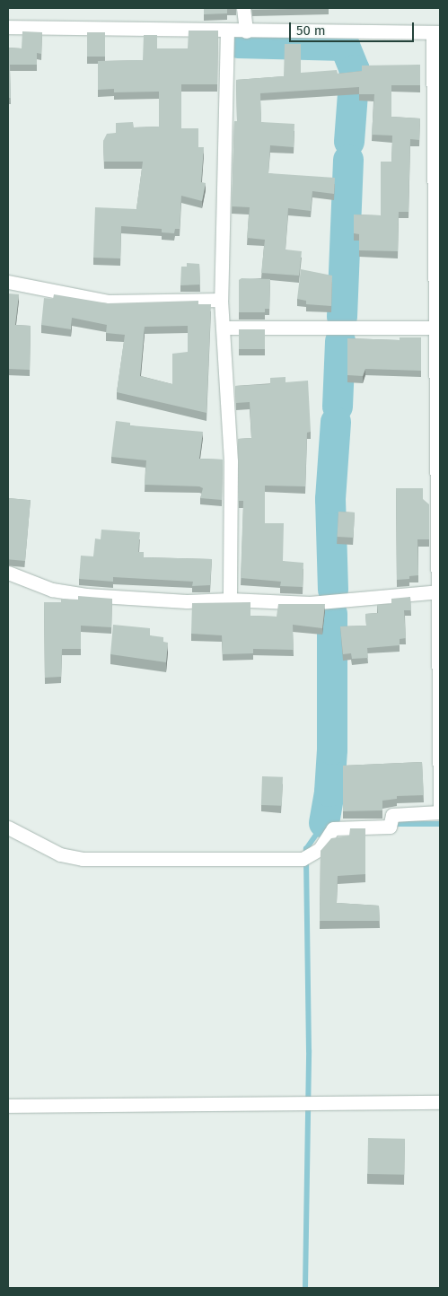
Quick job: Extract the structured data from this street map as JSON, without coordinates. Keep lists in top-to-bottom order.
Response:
{
  "scale_bar": "50 m"
}
